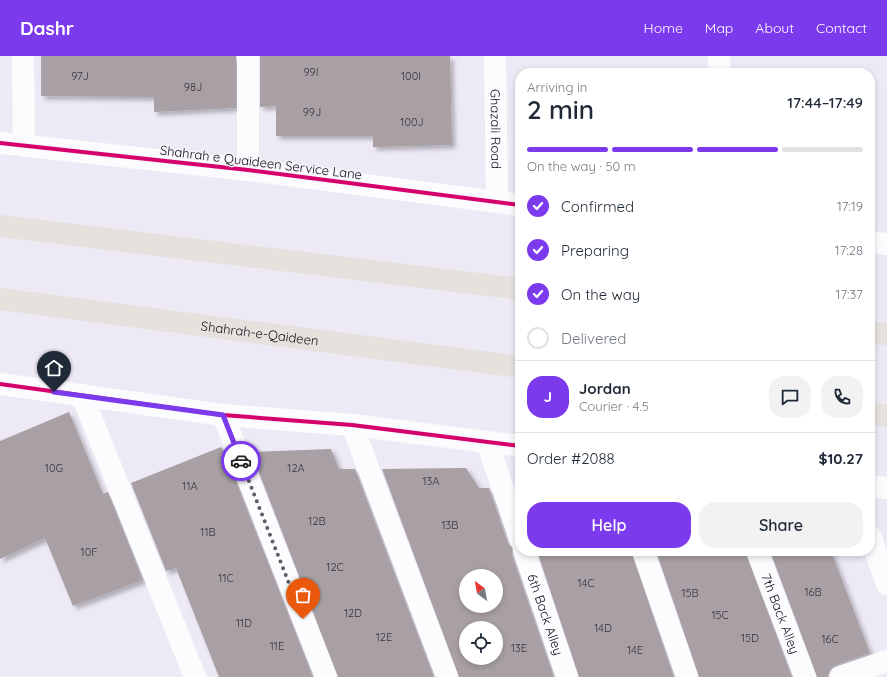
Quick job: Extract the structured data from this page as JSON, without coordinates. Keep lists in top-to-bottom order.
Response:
{
  "streets": {
    "main road": ["Shahrah-e-Qaideen"],
    "street": [
      "Ghazali Road",
      "Shahrah e Quaideen Service Lane",
      "6th Back Alley",
      "7th Back Alley"
    ]
  },
  "crossings": [
    ["Ghazali Road", "Shahrah e Quaideen Service Lane"]
  ],
  "house_numbers": [
    "99I",
    "97J",
    "100I",
    "98J",
    "99J",
    "100J",
    "10G",
    "12A",
    "13A",
    "11A",
    "12B",
    "13B",
    "11B",
    "10F",
    "12C",
    "11C",
    "14C",
    "16B",
    "15B",
    "12D",
    "15C",
    "11D",
    "14D",
    "12E",
    "15D",
    "16C",
    "11E",
    "13E",
    "14E"
  ],
  "north": "top left",
  "page": {
    "header": "Dashr",
    "nav": [
      "Home",
      "Map",
      "About",
      "Contact"
    ],
    "heading": ["2 min", "Arriving in", "17:44–17:49"],
    "panel": [
      "Jordan",
      "Courier · 4.5",
      "Order #2088",
      "$10.27"
    ],
    "bar": "On the way · 50 m",
    "list": [
      ["Confirmed", "17:19"],
      ["Preparing", "17:28"],
      ["On the way", "17:37"],
      "Delivered"
    ],
    "round": "J",
    "buttons": ["Help", "Share"]
  }
}
